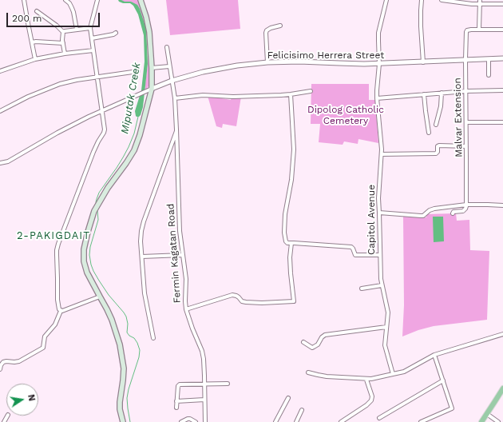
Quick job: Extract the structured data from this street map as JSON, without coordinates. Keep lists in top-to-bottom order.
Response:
{
  "streets": {
    "street": [
      "Felicisimo Herrera Street",
      "Malvar Extension",
      "Capitol Avenue",
      "Fermin Kagatan Road"
    ]
  },
  "crossings": [
    ["Felicisimo Herrera Street", "Malvar Extension"],
    ["Felicisimo Herrera Street", "Capitol Avenue"],
    ["Felicisimo Herrera Street", "Fermin Kagatan Road"]
  ],
  "districts": ["2-PAKIGDAIT"],
  "water": ["Miputak Creek"],
  "parks": ["Dipolog Catholic Cemetery"],
  "scale_bar": "200 m",
  "north": "right"
}
